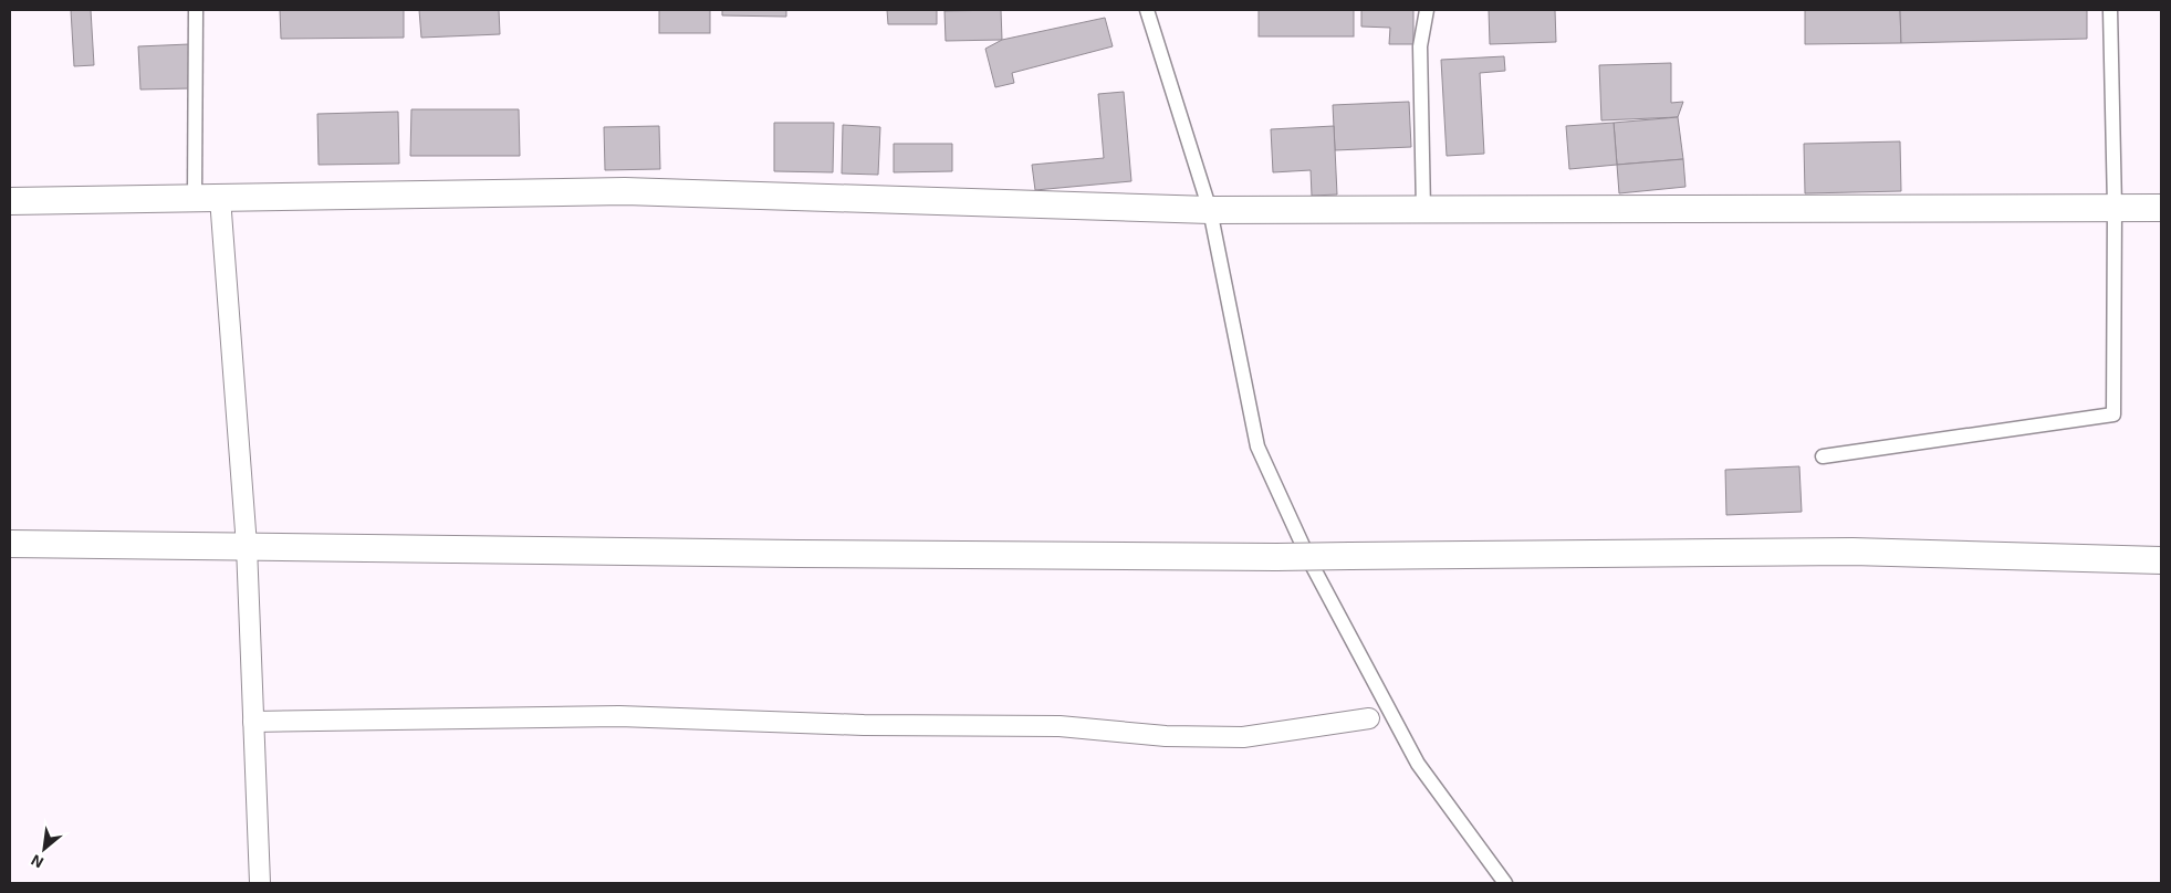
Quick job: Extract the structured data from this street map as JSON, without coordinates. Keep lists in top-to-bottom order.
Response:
{
  "north": "bottom left"
}
